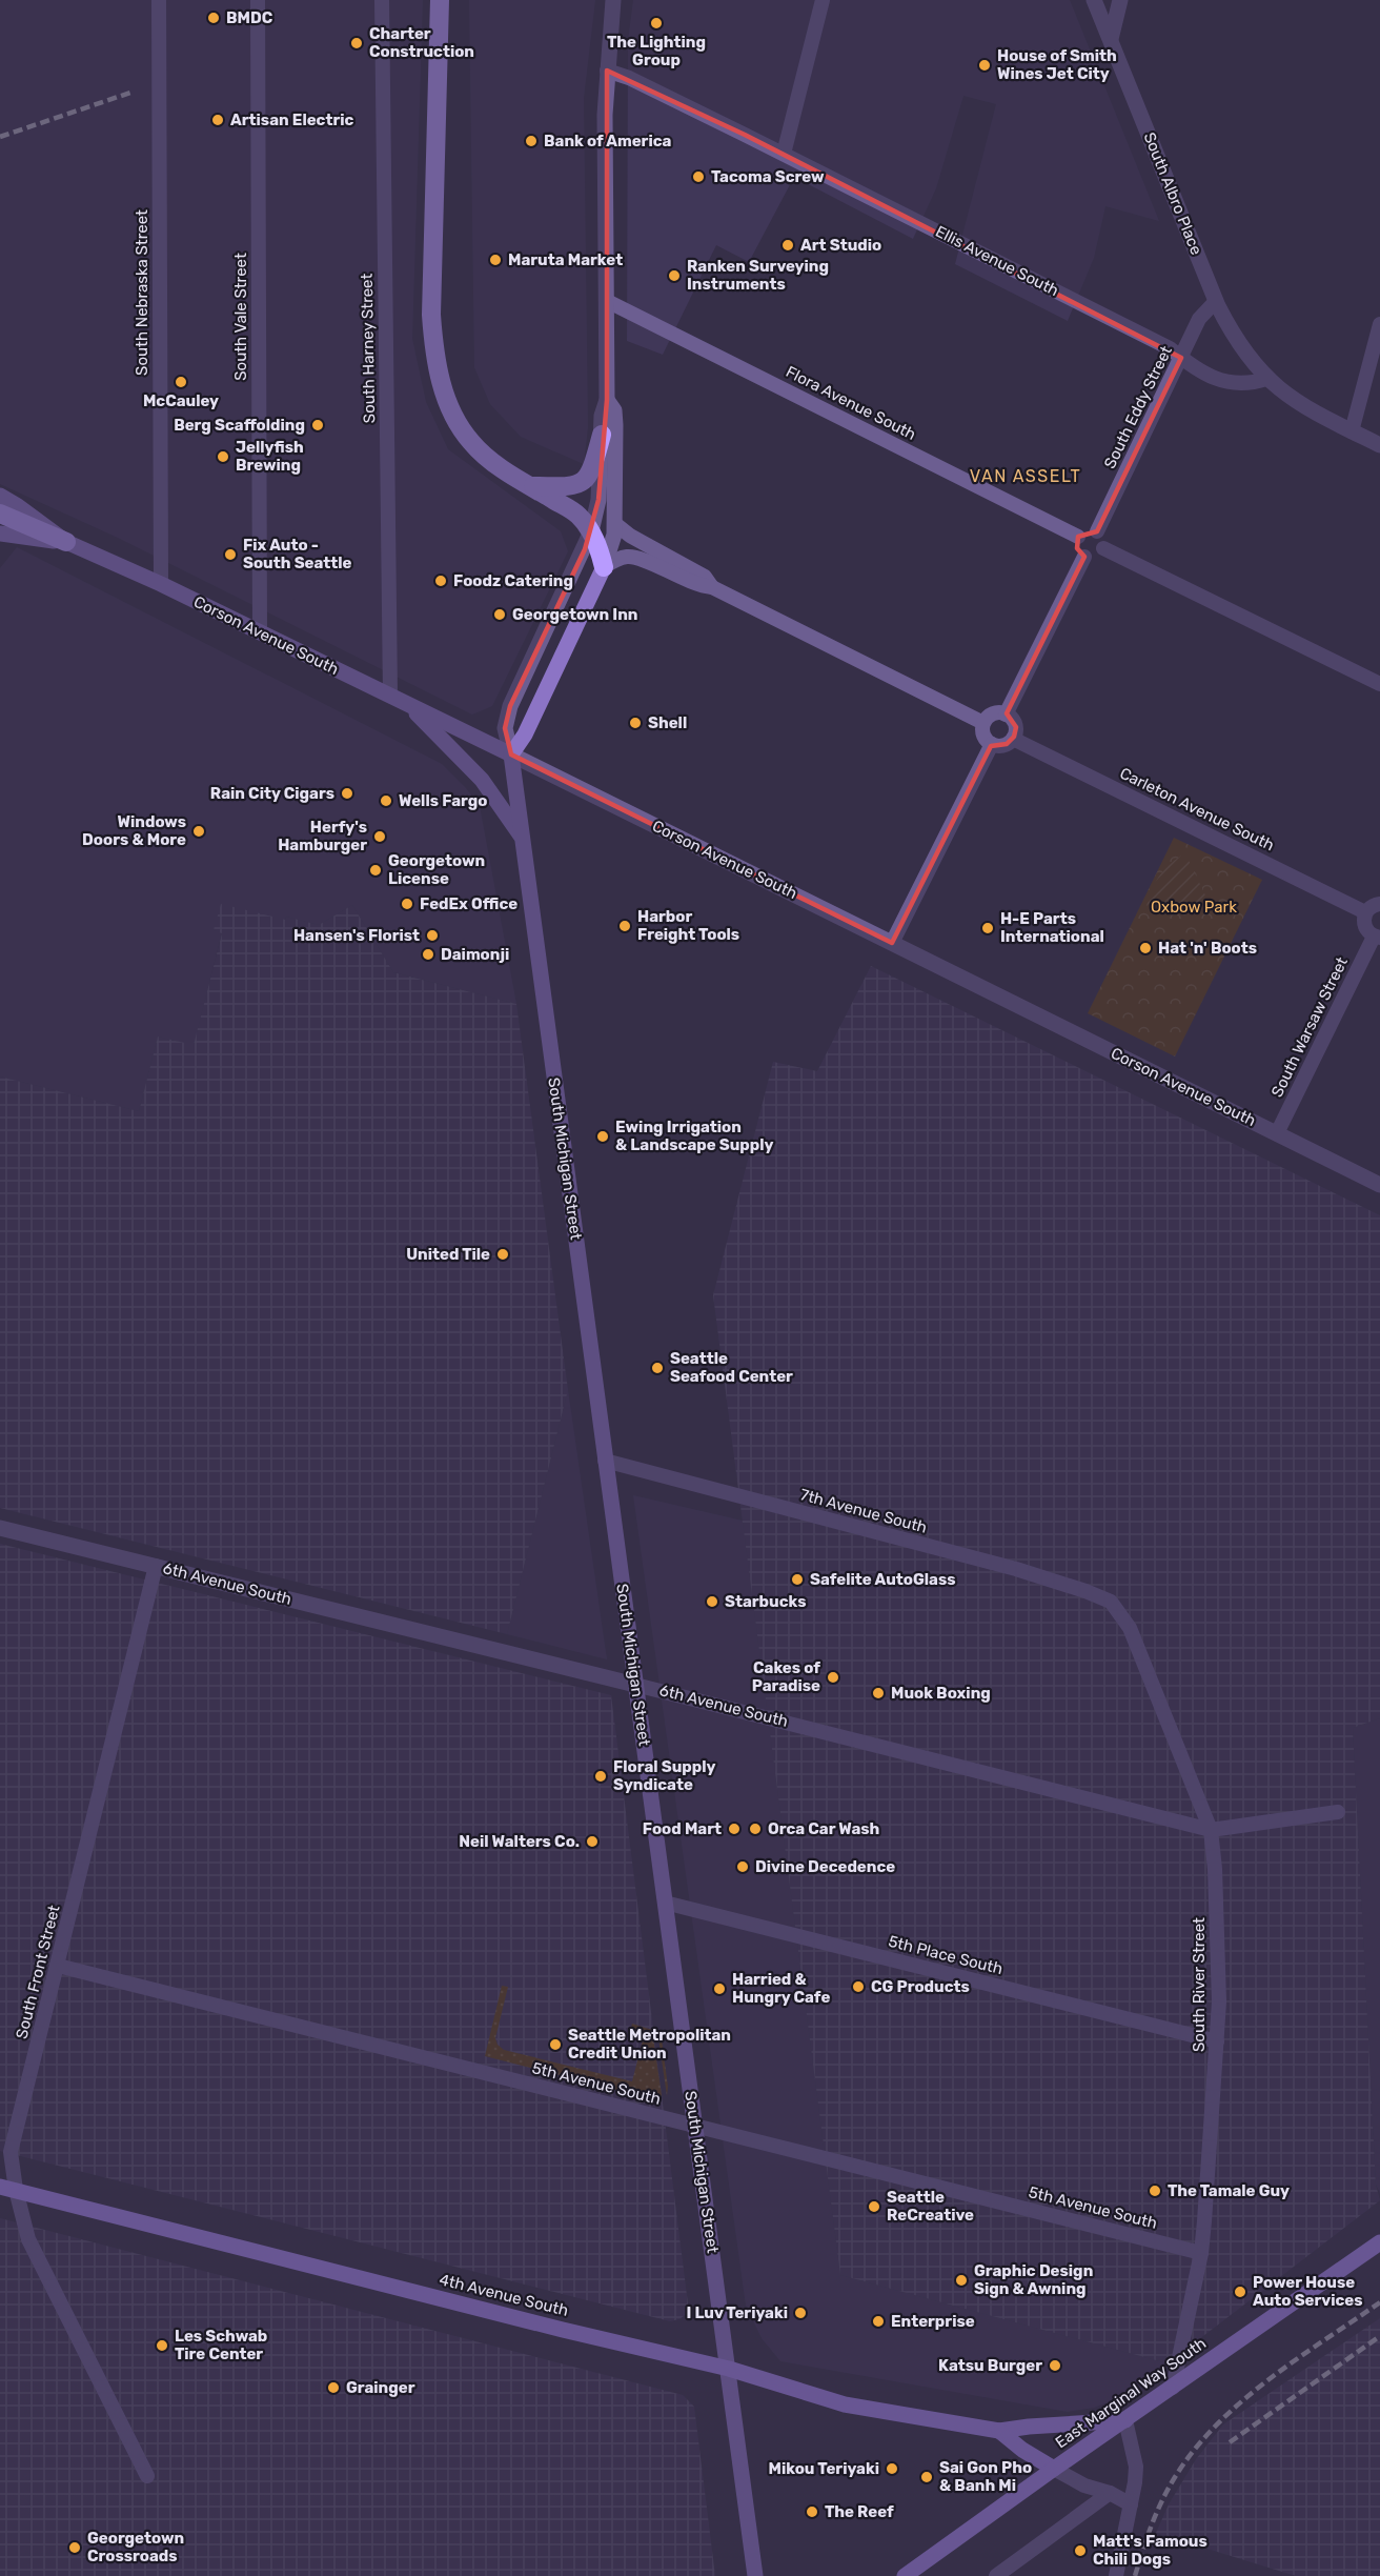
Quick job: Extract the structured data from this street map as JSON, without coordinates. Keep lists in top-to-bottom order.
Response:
{
  "streets": {
    "main road": [
      "Corson Avenue South",
      "South Michigan Street",
      "4th Avenue South",
      "East Marginal Way South"
    ],
    "street": [
      "South Albro Place",
      "Ellis Avenue South",
      "South Nebraska Street",
      "South Vale Street",
      "South Harney Street",
      "Flora Avenue South",
      "South Eddy Street",
      "Carleton Avenue South",
      "South Warsaw Street",
      "7th Avenue South",
      "6th Avenue South",
      "5th Place South",
      "South Front Street",
      "South River Street",
      "5th Avenue South"
    ]
  },
  "crossings": [
    ["South Albro Place", "Ellis Avenue South"],
    ["South Albro Place", "South Eddy Street"],
    ["Ellis Avenue South", "South Eddy Street"],
    ["South Nebraska Street", "Corson Avenue South"],
    ["South Vale Street", "Corson Avenue South"],
    ["South Harney Street", "Corson Avenue South"],
    ["Flora Avenue South", "South Eddy Street"],
    ["Corson Avenue South", "South Warsaw Street"],
    ["Corson Avenue South", "South Michigan Street"],
    ["South Michigan Street", "7th Avenue South"],
    ["South Michigan Street", "6th Avenue South"],
    ["South Michigan Street", "5th Place South"],
    ["South Michigan Street", "5th Avenue South"],
    ["South Michigan Street", "4th Avenue South"],
    ["7th Avenue South", "South River Street"],
    ["6th Avenue South", "South Front Street"],
    ["6th Avenue South", "South River Street"],
    ["5th Place South", "South River Street"],
    ["South Front Street", "5th Avenue South"],
    ["South Front Street", "4th Avenue South"],
    ["South River Street", "5th Avenue South"],
    ["South River Street", "East Marginal Way South"],
    ["4th Avenue South", "East Marginal Way South"]
  ],
  "districts": ["VAN ASSELT"],
  "parks": ["Oxbow Park"],
  "places": [
    "BMDC",
    "The Lighting Group",
    "Charter Construction",
    "House of Smith Wines Jet City",
    "Artisan Electric",
    "Bank of America",
    "Tacoma Screw",
    "Art Studio",
    "Maruta Market",
    "Ranken Surveying Instruments",
    "McCauley",
    "Berg Scaffolding",
    "Jellyfish Brewing",
    "Fix Auto - South Seattle",
    "Foodz Catering",
    "Georgetown Inn",
    "Shell",
    "Rain City Cigars",
    "Wells Fargo",
    "Windows Doors & More",
    "Herfy's Hamburger",
    "Georgetown License",
    "FedEx Office",
    "Harbor Freight Tools",
    "H-E Parts International",
    "Hansen's Florist",
    "Hat 'n' Boots",
    "Daimonji",
    "Ewing Irrigation & Landscape Supply",
    "United Tile",
    "Seattle Seafood Center",
    "Safelite AutoGlass",
    "Starbucks",
    "Cakes of Paradise",
    "Muok Boxing",
    "Floral Supply Syndicate",
    "Food Mart",
    "Orca Car Wash",
    "Neil Walters Co.",
    "Divine Decedence",
    "CG Products",
    "Harried & Hungry Cafe",
    "Seattle Metropolitan Credit Union",
    "The Tamale Guy",
    "Seattle ReCreative",
    "Graphic Design Sign & Awning",
    "Power House Auto Services",
    "I Luv Teriyaki",
    "Enterprise",
    "Les Schwab Tire Center",
    "Katsu Burger",
    "Grainger",
    "Mikou Teriyaki",
    "Sai Gon Pho & Banh Mi",
    "The Reef",
    "Georgetown Crossroads",
    "Matt's Famous Chili Dogs"
  ]
}
